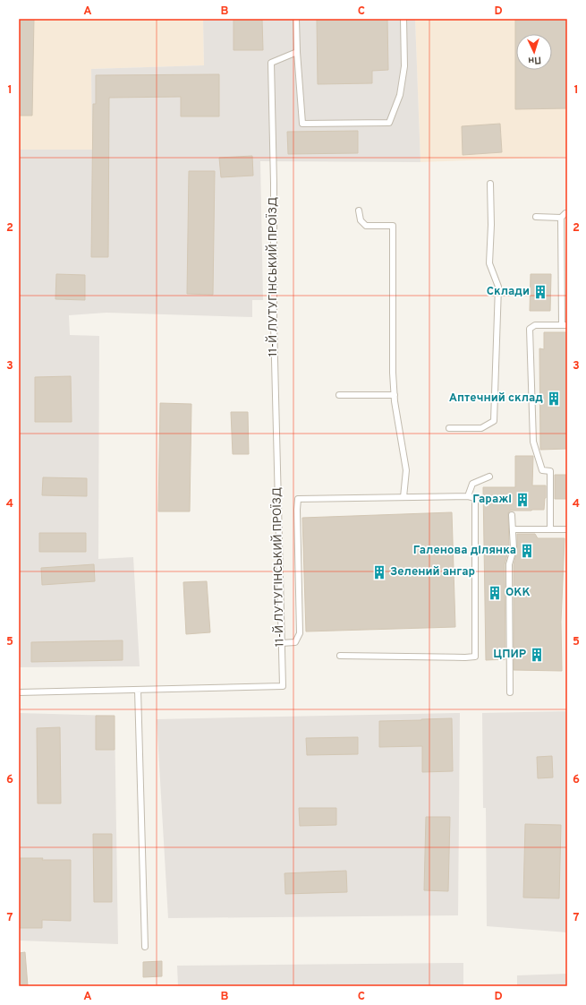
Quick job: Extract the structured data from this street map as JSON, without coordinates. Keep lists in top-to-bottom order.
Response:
{
  "streets": {
    "lane": ["11-Й ЛУТУГІНСЬКИЙ ПРОЇЗД"]
  },
  "places": {
    "building": [
      "Склади",
      "Аптечний склад",
      "Гаражі",
      "Галенова ділянка",
      "Зелений ангар",
      "ОКК",
      "ЦПИР"
    ]
  },
  "north": "bottom",
  "grid": {
    "columns": [
      "A",
      "B",
      "C",
      "D"
    ],
    "rows": [
      "1",
      "2",
      "3",
      "4",
      "5",
      "6",
      "7"
    ]
  }
}
